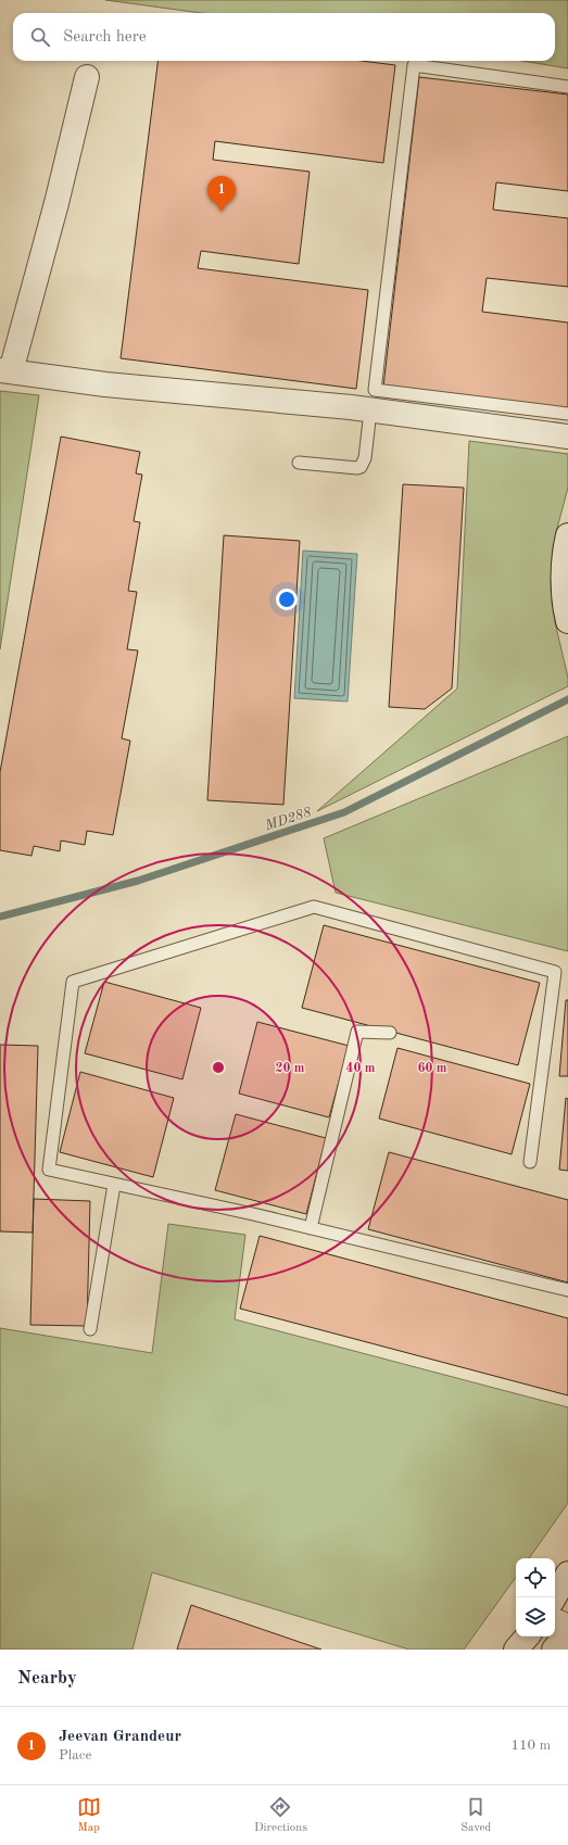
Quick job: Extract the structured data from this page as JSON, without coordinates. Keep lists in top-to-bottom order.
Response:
{
  "water": ["MD288"],
  "page": {
    "search": "Search here",
    "pins": "1",
    "heading": "Nearby",
    "list": [
      {
        "mark": "1",
        "name": "Jeevan Grandeur",
        "note": "Place",
        "value": "110 m"
      }
    ],
    "nav": ["Map", "Directions", "Saved"]
  },
  "rings": ["20 m", "40 m", "60 m"]
}
